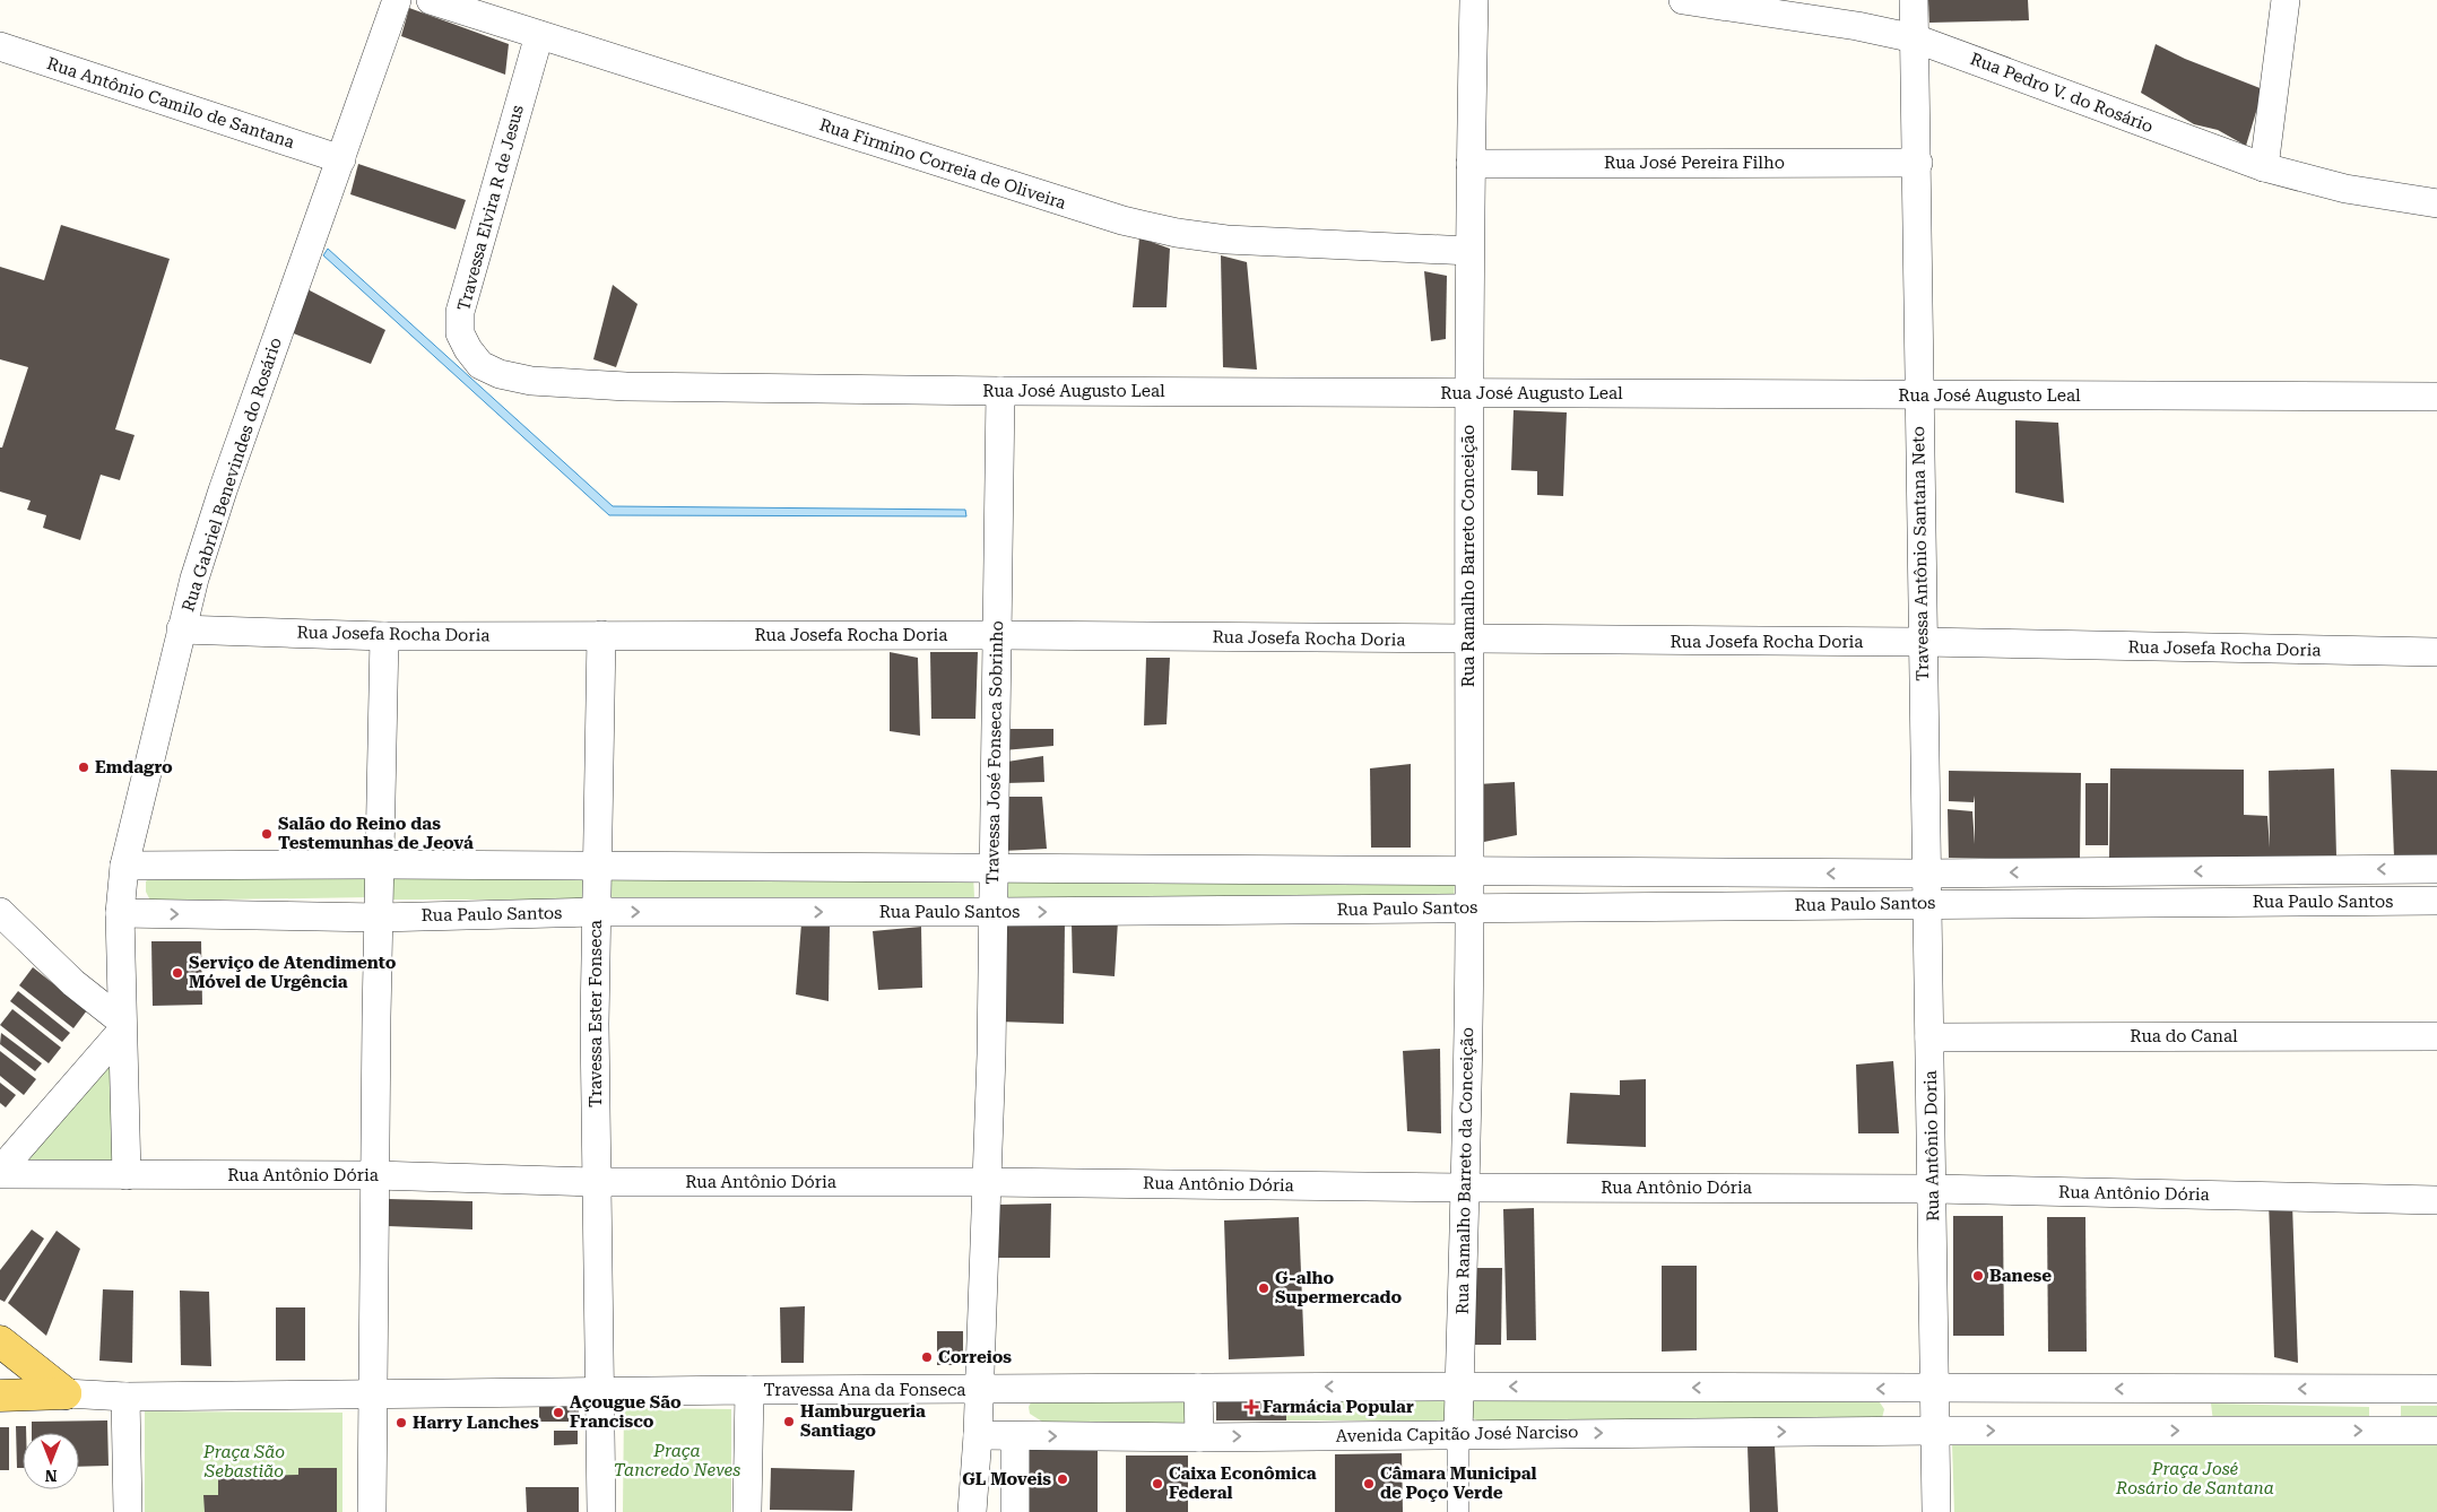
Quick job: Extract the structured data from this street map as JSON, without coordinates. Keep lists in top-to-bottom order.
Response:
{
  "streets": {
    "street": [
      "Rua Pedro V. do Rosário",
      "Rua Antônio Camilo de Santana",
      "Rua José Pereira Filho",
      "Rua Firmino Correia de Oliveira",
      "Travessa Elvira R de Jesus",
      "Rua José Augusto Leal",
      "Rua Gabriel Benevindes do Rosário",
      "Travessa Antônio Santana Neto",
      "Rua Ramalho Barreto Conceição",
      "Rua Josefa Rocha Doria",
      "Travessa José Fonseca Sobrinho",
      "Rua Paulo Santos",
      "Travessa Ester Fonseca",
      "Rua do Canal",
      "Rua Antônio Doria",
      "Rua Ramalho Barreto da Conceição",
      "Rua Antônio Dória",
      "Travessa Ana da Fonseca",
      "Avenida Capitão José Narciso"
    ]
  },
  "crossings": [
    ["Rua Pedro V. do Rosário", "Travessa Antônio Santana Neto"],
    ["Rua Antônio Camilo de Santana", "Rua Gabriel Benevindes do Rosário"],
    ["Rua José Pereira Filho", "Travessa Antônio Santana Neto"],
    ["Rua José Pereira Filho", "Rua Ramalho Barreto Conceição"],
    ["Rua Firmino Correia de Oliveira", "Travessa Elvira R de Jesus"],
    ["Rua Firmino Correia de Oliveira", "Rua Ramalho Barreto Conceição"],
    ["Travessa Elvira R de Jesus", "Rua José Augusto Leal"],
    ["Rua José Augusto Leal", "Travessa Antônio Santana Neto"],
    ["Rua José Augusto Leal", "Rua Ramalho Barreto Conceição"],
    ["Rua José Augusto Leal", "Travessa José Fonseca Sobrinho"],
    ["Rua Gabriel Benevindes do Rosário", "Rua Josefa Rocha Doria"],
    ["Rua Gabriel Benevindes do Rosário", "Rua Paulo Santos"],
    ["Rua Gabriel Benevindes do Rosário", "Rua Antônio Dória"],
    ["Travessa Antônio Santana Neto", "Rua Josefa Rocha Doria"],
    ["Travessa Antônio Santana Neto", "Rua Paulo Santos"],
    ["Travessa Antônio Santana Neto", "Rua Antônio Doria"],
    ["Rua Ramalho Barreto Conceição", "Rua Josefa Rocha Doria"],
    ["Rua Ramalho Barreto Conceição", "Rua Paulo Santos"],
    ["Rua Ramalho Barreto Conceição", "Rua Ramalho Barreto da Conceição"],
    ["Rua Josefa Rocha Doria", "Travessa José Fonseca Sobrinho"],
    ["Rua Josefa Rocha Doria", "Travessa Ester Fonseca"],
    ["Travessa José Fonseca Sobrinho", "Rua Paulo Santos"],
    ["Travessa José Fonseca Sobrinho", "Rua Antônio Dória"],
    ["Travessa José Fonseca Sobrinho", "Travessa Ana da Fonseca"],
    ["Travessa José Fonseca Sobrinho", "Avenida Capitão José Narciso"],
    ["Rua Paulo Santos", "Travessa Ester Fonseca"],
    ["Rua Paulo Santos", "Rua Antônio Doria"],
    ["Rua Paulo Santos", "Rua Ramalho Barreto da Conceição"],
    ["Travessa Ester Fonseca", "Rua Antônio Dória"],
    ["Rua do Canal", "Rua Antônio Doria"],
    ["Rua Antônio Doria", "Rua Antônio Dória"],
    ["Rua Ramalho Barreto da Conceição", "Rua Antônio Dória"],
    ["Rua Ramalho Barreto da Conceição", "Avenida Capitão José Narciso"]
  ],
  "parks": ["Praça Tancredo Neves", "Praça São Sebastião", "Praça José Rosário de Santana"],
  "places": {
    "other": [
      "Emdagro",
      "Salão do Reino das Testemunhas de Jeová",
      "Serviço de Atendimento Móvel de Urgência",
      "Banese",
      "G-alho Supermercado",
      "Correios",
      "Açougue São Francisco",
      "Hamburgueria Santiago",
      "Harry Lanches",
      "GL Moveis",
      "Caixa Econômica Federal",
      "Câmara Municipal de Poço Verde"
    ],
    "health": ["Farmácia Popular"]
  },
  "north": "bottom"
}
